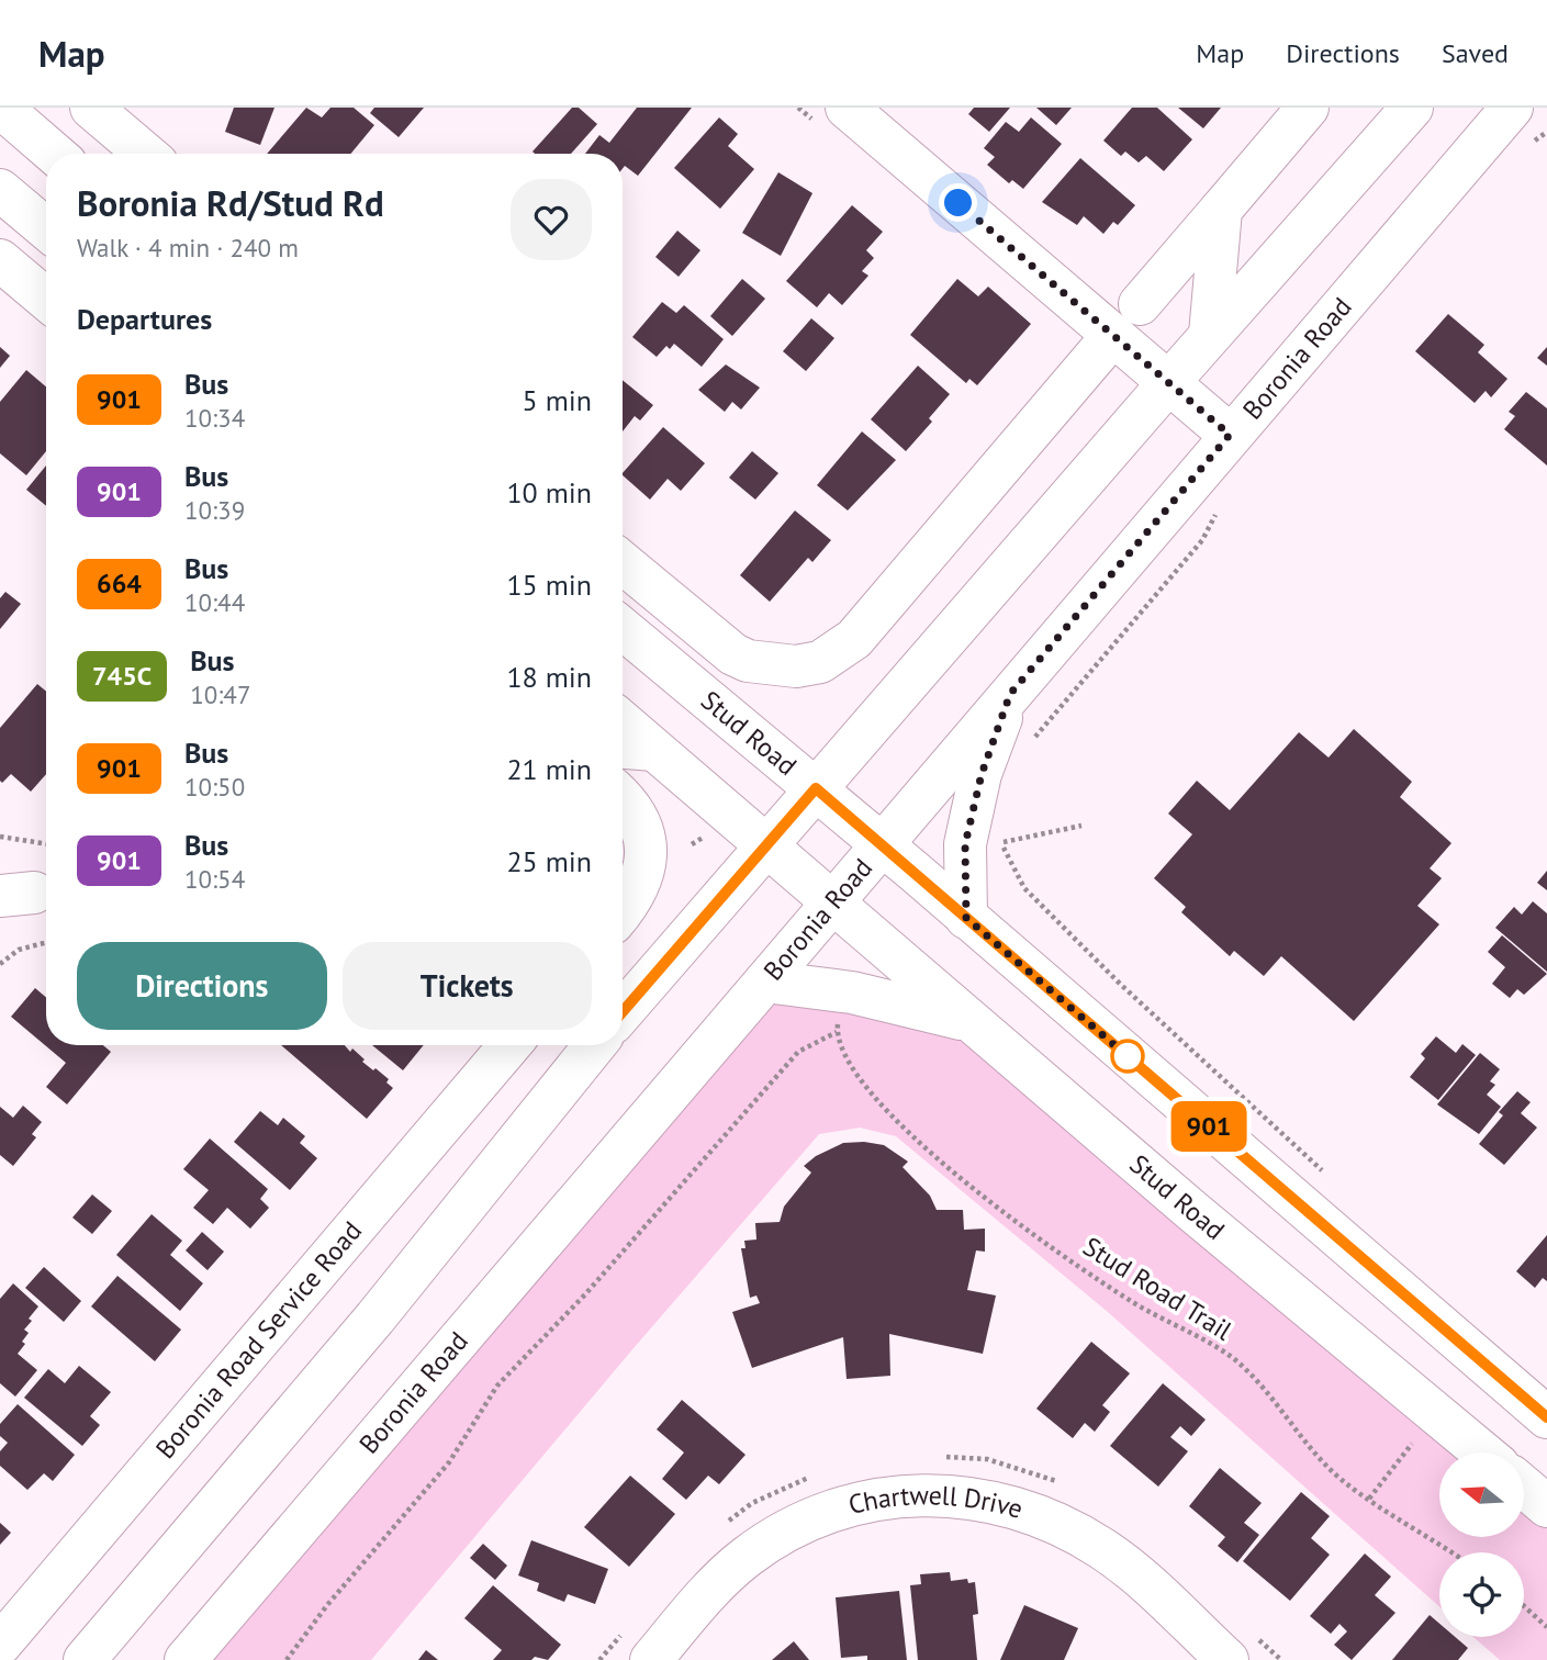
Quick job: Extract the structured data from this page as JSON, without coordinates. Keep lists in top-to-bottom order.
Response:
{
  "streets": {
    "main road": [
      "Boronia Road",
      "Stud Road",
      "Boronia Road Service Road",
      "Chartwell Drive"
    ],
    "path": ["Stud Road Trail"]
  },
  "crossings": [
    ["Boronia Road", "Stud Road"]
  ],
  "lines": ["bus line 901"],
  "north": "left",
  "page": {
    "header": "Map",
    "nav": ["Map", "Directions", "Saved"],
    "on_map": "901",
    "heading": [
      ["Boronia Rd/Stud Rd", "Walk · 4 min · 240 m"],
      "Departures"
    ],
    "list": [
      {
        "mark": "901",
        "name": "Bus",
        "note": "10:34",
        "value": "5 min"
      },
      {
        "mark": "901",
        "name": "Bus",
        "note": "10:39",
        "value": "10 min"
      },
      {
        "mark": "664",
        "name": "Bus",
        "note": "10:44",
        "value": "15 min"
      },
      {
        "mark": "745C",
        "name": "Bus",
        "note": "10:47",
        "value": "18 min"
      },
      {
        "mark": "901",
        "name": "Bus",
        "note": "10:50",
        "value": "21 min"
      },
      {
        "mark": "901",
        "name": "Bus",
        "note": "10:54",
        "value": "25 min"
      }
    ],
    "buttons": ["Directions", "Tickets"]
  }
}
